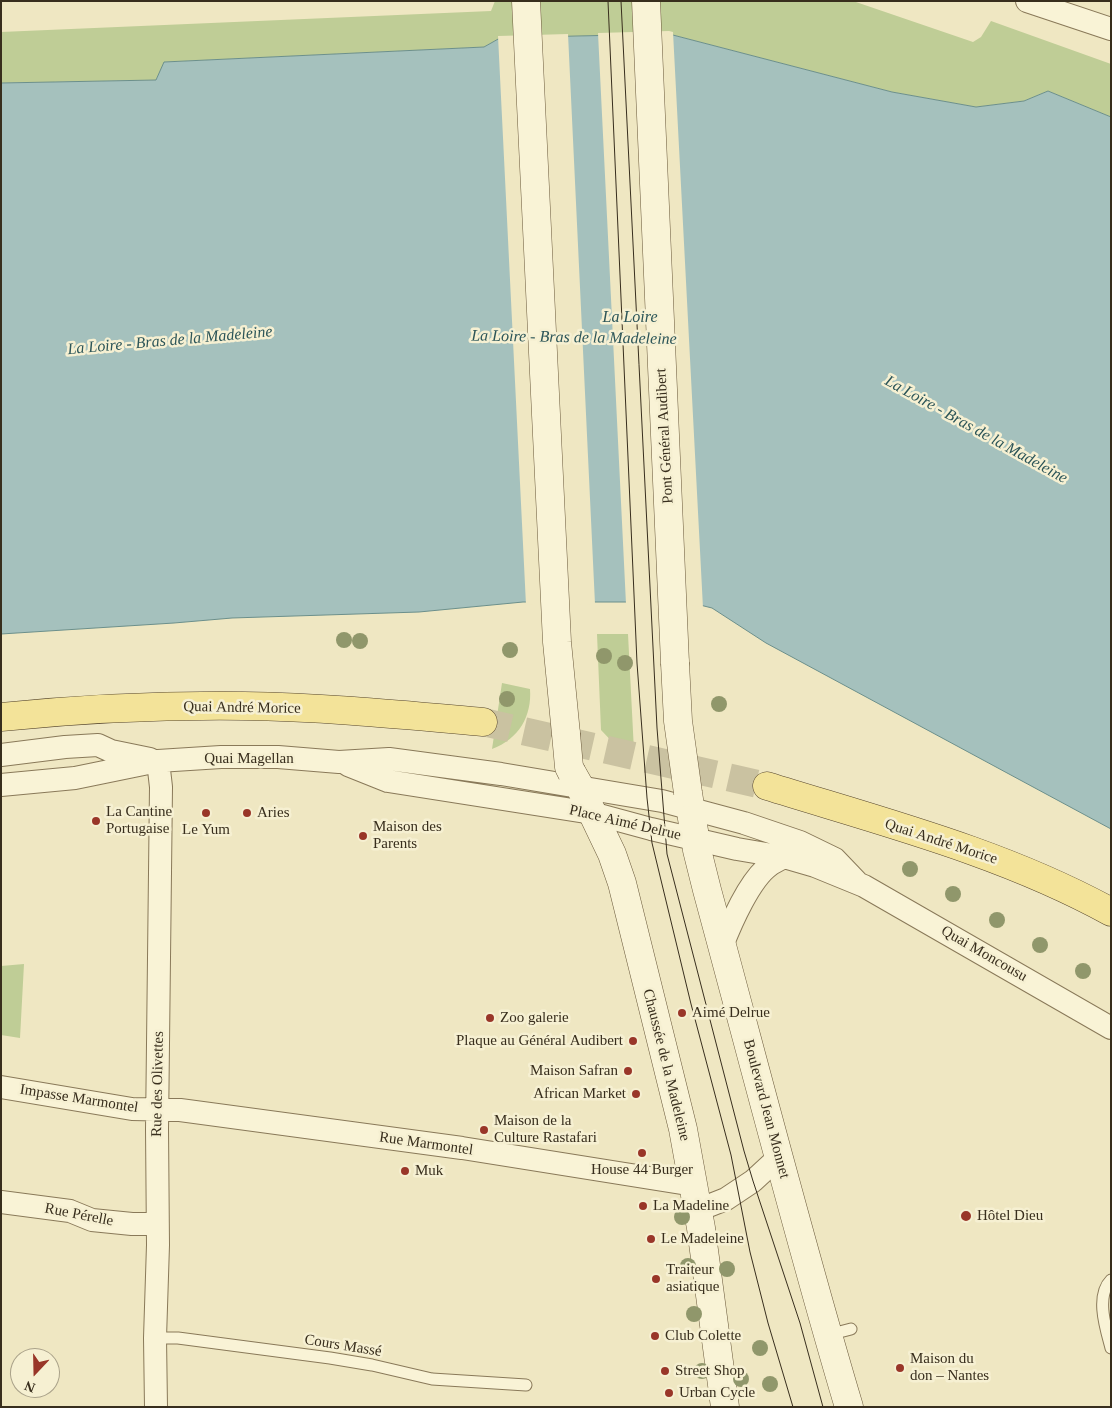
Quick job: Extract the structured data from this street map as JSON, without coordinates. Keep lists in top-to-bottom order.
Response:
{
  "streets": {
    "main road": [
      "Pont Général Audibert",
      "Quai André Morice",
      "Chaussée de la Madeleine",
      "Boulevard Jean Monnet"
    ],
    "street": [
      "Quai Magellan",
      "Place Aimé Delrue",
      "Quai Moncousu",
      "Rue des Olivettes",
      "Impasse Marmontel",
      "Rue Marmontel",
      "Rue Pérelle"
    ],
    "lane": ["Cours Massé"]
  },
  "crossings": [
    ["Pont Général Audibert", "Quai Magellan"],
    ["Pont Général Audibert", "Quai Moncousu"],
    ["Pont Général Audibert", "Boulevard Jean Monnet"],
    ["Quai Magellan", "Place Aimé Delrue"],
    ["Quai Magellan", "Quai Moncousu"],
    ["Quai Magellan", "Chaussée de la Madeleine"],
    ["Quai Magellan", "Rue des Olivettes"],
    ["Quai Magellan", "Boulevard Jean Monnet"],
    ["Place Aimé Delrue", "Quai Moncousu"],
    ["Place Aimé Delrue", "Chaussée de la Madeleine"],
    ["Place Aimé Delrue", "Boulevard Jean Monnet"],
    ["Quai Moncousu", "Boulevard Jean Monnet"],
    ["Chaussée de la Madeleine", "Rue Marmontel"],
    ["Rue des Olivettes", "Impasse Marmontel"],
    ["Rue des Olivettes", "Rue Marmontel"],
    ["Rue des Olivettes", "Rue Pérelle"],
    ["Rue des Olivettes", "Cours Massé"],
    ["Impasse Marmontel", "Rue Marmontel"]
  ],
  "water": ["La Loire", "La Loire - Bras de la Madeleine"],
  "places": [
    "Le Yum",
    "Aries",
    "La Cantine Portugaise",
    "Maison des Parents",
    "Aimé Delrue",
    "Zoo galerie",
    "Plaque au Général Audibert",
    "Maison Safran",
    "African Market",
    "Maison de la Culture Rastafari",
    "House 44 Burger",
    "Muk",
    "La Madeline",
    "Hôtel Dieu",
    "Le Madeleine",
    "Traiteur asiatique",
    "Club Colette",
    "Maison du don – Nantes",
    "Street Shop",
    "Urban Cycle"
  ],
  "north": "bottom"
}
